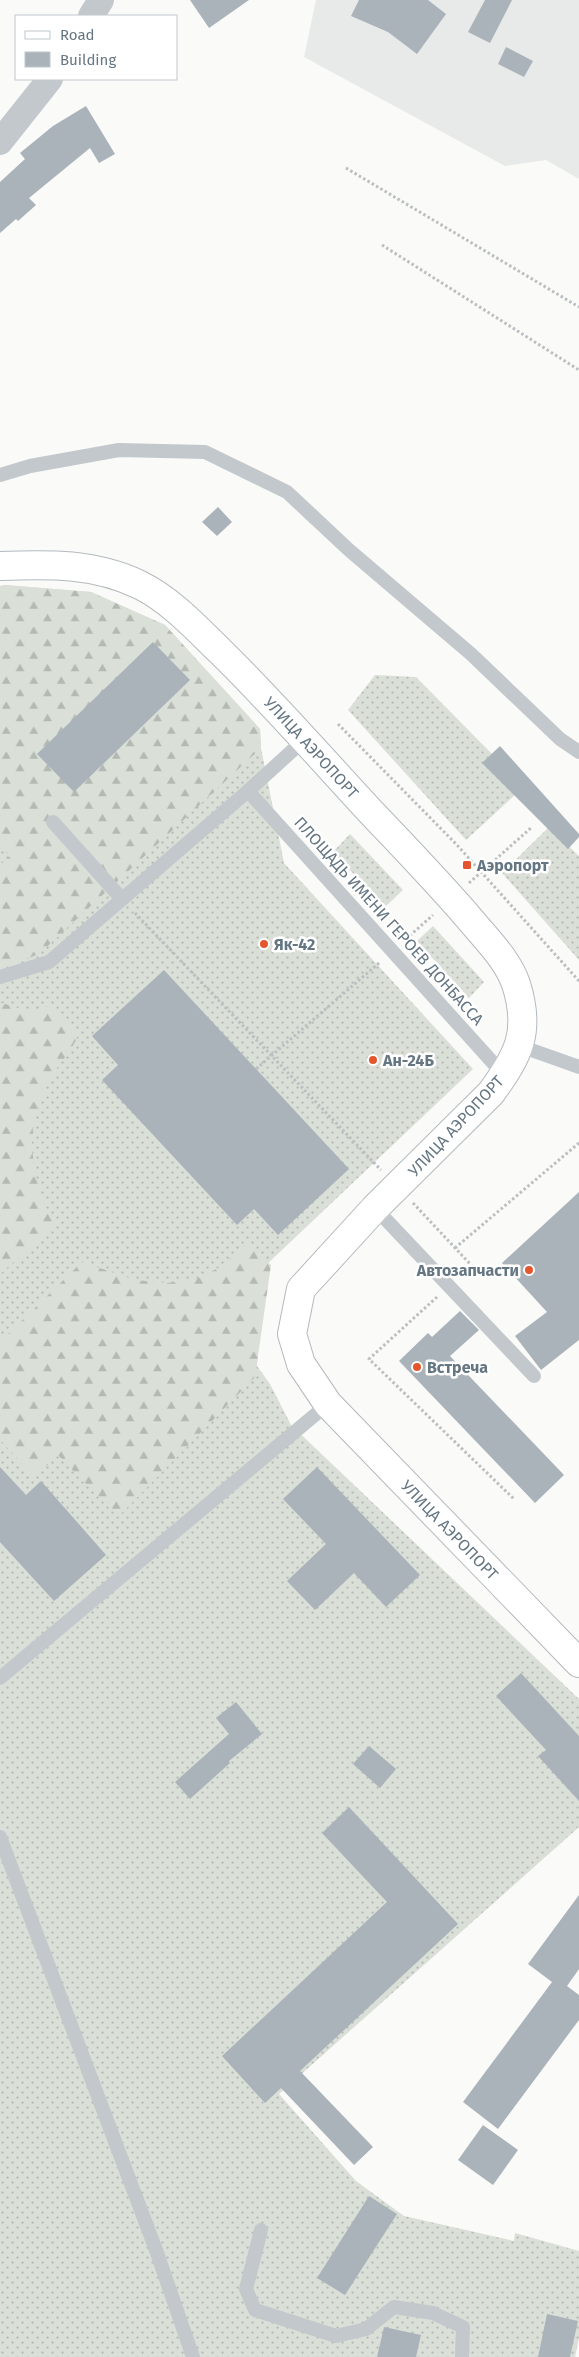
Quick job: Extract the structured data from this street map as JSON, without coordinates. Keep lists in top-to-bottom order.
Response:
{
  "streets": {
    "main road": ["УЛИЦА АЭРОПОРТ"],
    "lane": ["ПЛОЩАДЬ ИМЕНИ ГЕРОЕВ ДОНБАССА"]
  },
  "crossings": [
    ["УЛИЦА АЭРОПОРТ", "ПЛОЩАДЬ ИМЕНИ ГЕРОЕВ ДОНБАССА"]
  ],
  "places": {
    "transit": ["Аэропорт"],
    "other": [
      "Як-42",
      "Ан-24Б",
      "Автозапчасти",
      "Встреча"
    ]
  },
  "legend": ["Road", "Building"]
}
